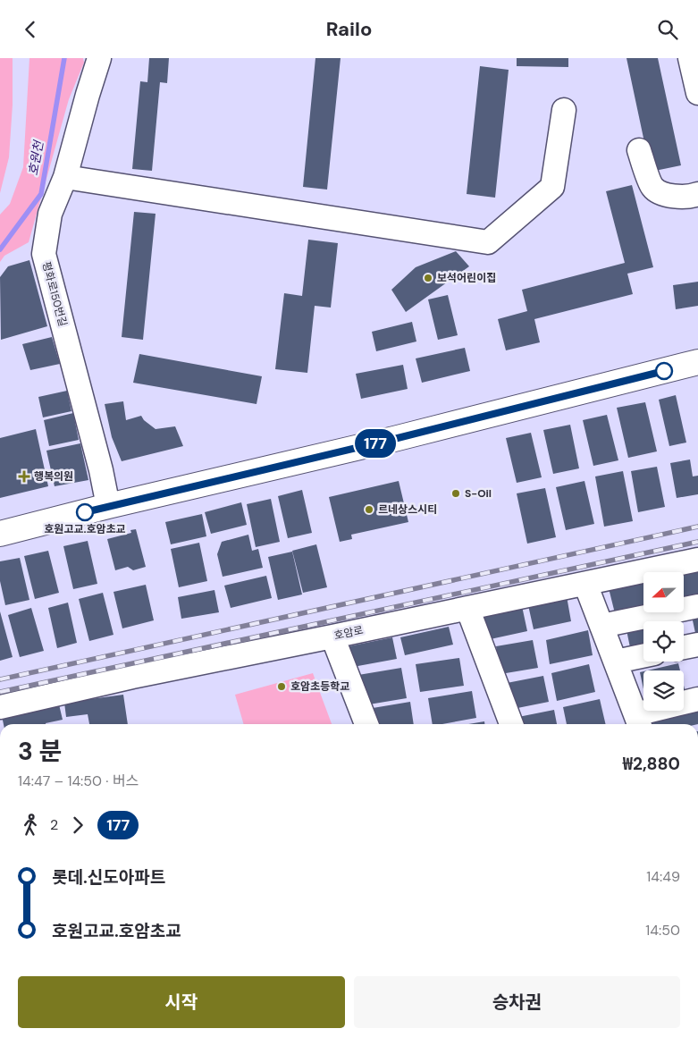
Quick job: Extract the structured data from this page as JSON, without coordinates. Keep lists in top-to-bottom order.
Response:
{
  "streets": {
    "street": ["평화로150번길", "호암로"]
  },
  "water": ["호원천"],
  "places": {
    "other": [
      "보석어린이집",
      "S-Oil",
      "르네상스시티",
      "호원고교.호암초교",
      "호암초등학교"
    ],
    "health": ["행복의원"]
  },
  "lines": ["bus line 177"],
  "north": "left",
  "page": {
    "header": "Railo",
    "on_map": "177",
    "heading": ["3 분", "14:47 – 14:50 · 버스", "₩2,880"],
    "legs": ["2", "177"],
    "list": [
      {
        "name": "롯데.신도아파트",
        "value": "14:49"
      },
      {
        "name": "호원고교.호암초교",
        "value": "14:50"
      }
    ],
    "buttons": ["시작", "승차권"]
  }
}
